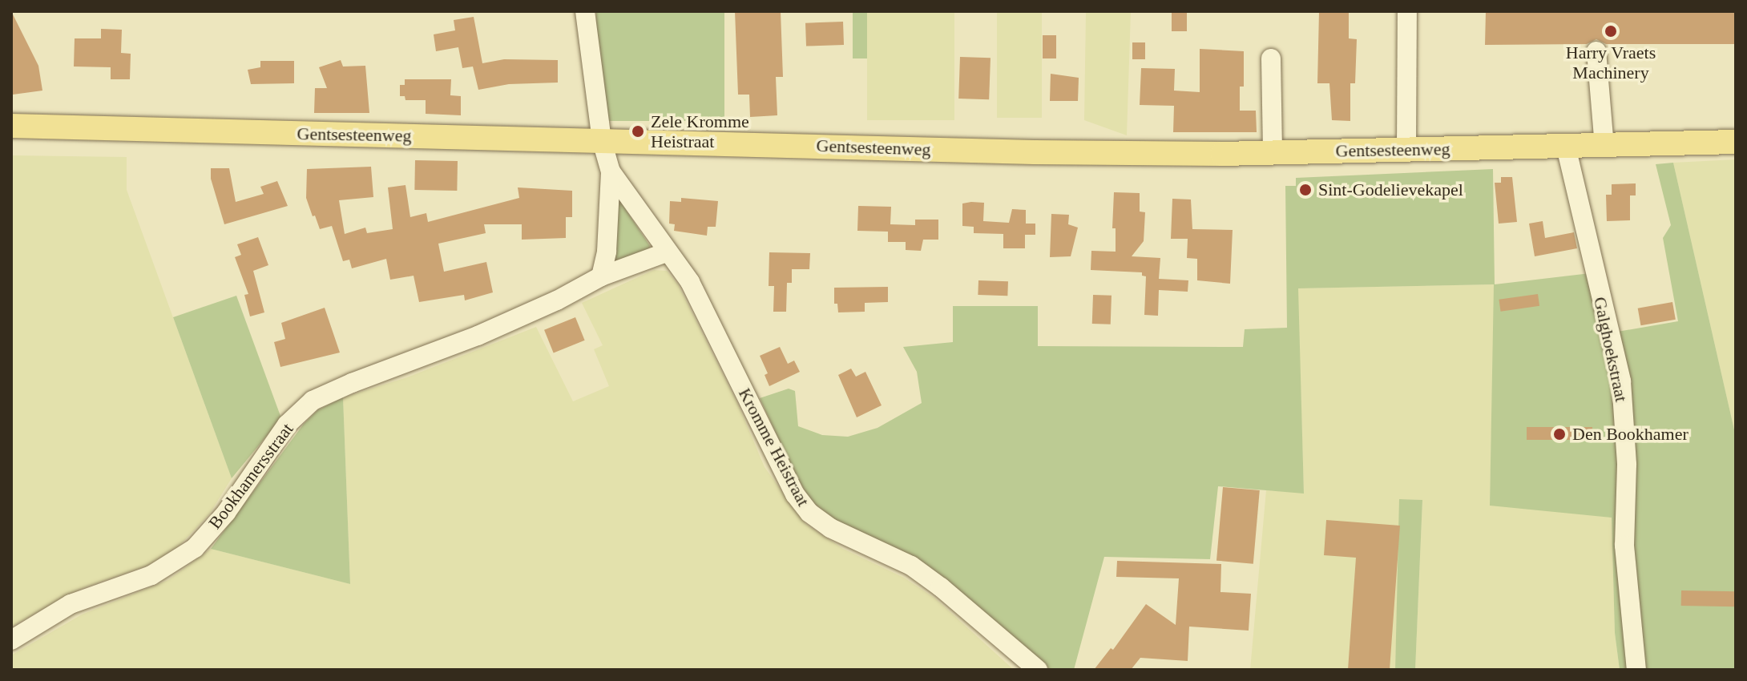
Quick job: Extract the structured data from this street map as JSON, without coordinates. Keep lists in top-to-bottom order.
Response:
{
  "streets": {
    "main road": ["Gentsesteenweg"],
    "street": ["Galghoekstraat", "Kromme Heistraat", "Bookhamersstraat"]
  },
  "crossings": [
    ["Gentsesteenweg", "Galghoekstraat"],
    ["Gentsesteenweg", "Kromme Heistraat"],
    ["Kromme Heistraat", "Bookhamersstraat"]
  ],
  "places": [
    "Harry Vraets Machinery",
    "Zele Kromme Heistraat",
    "Sint-Godelievekapel",
    "Den Bookhamer"
  ]
}
